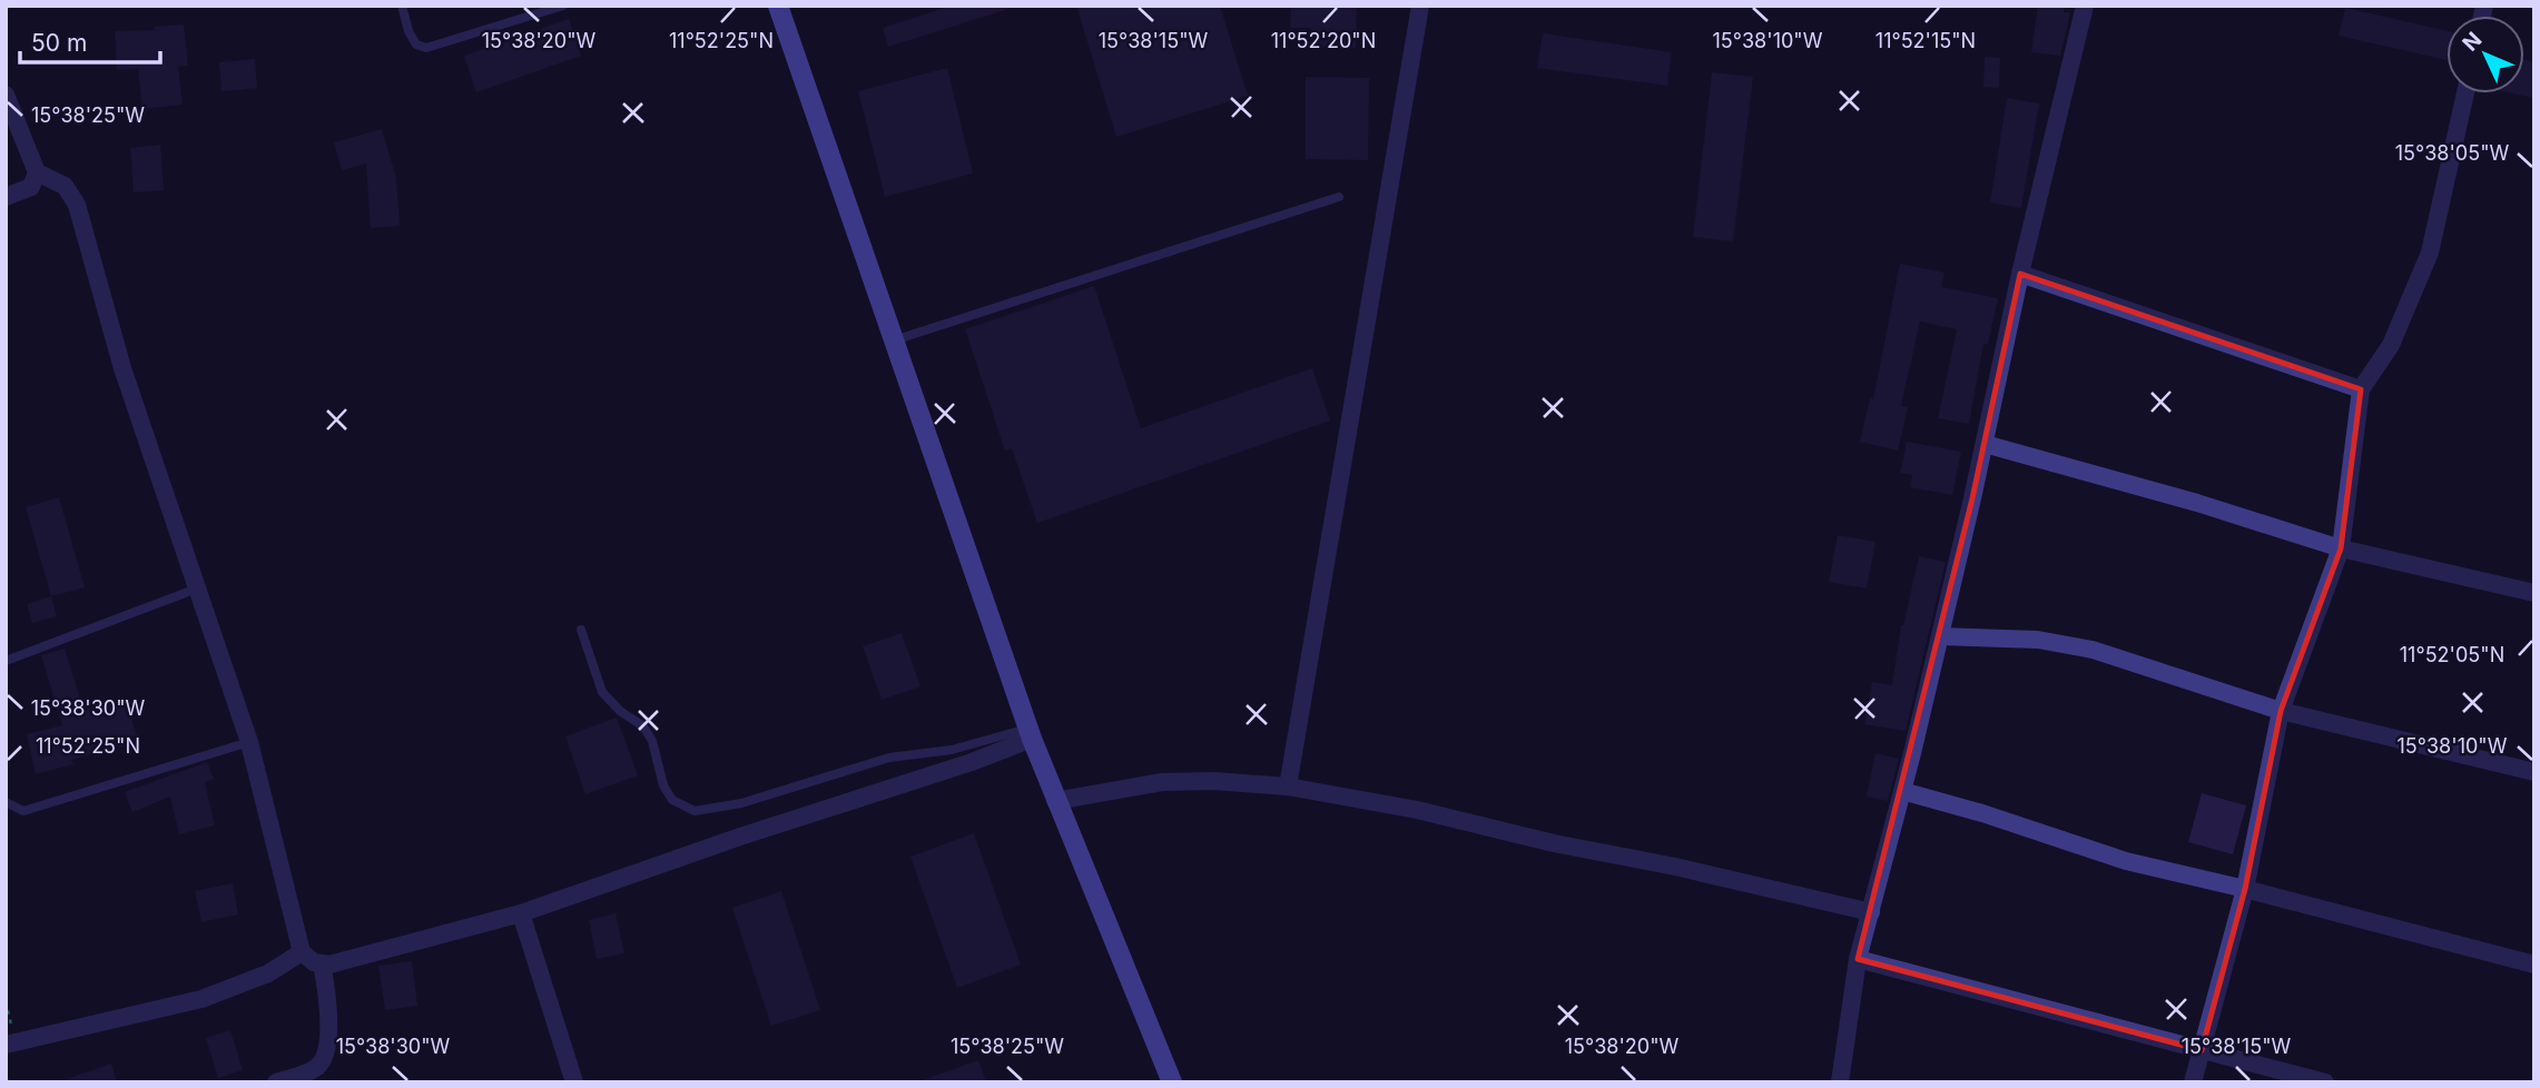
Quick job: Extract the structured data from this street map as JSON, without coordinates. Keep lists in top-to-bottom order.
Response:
{
  "scale_bar": "50 m",
  "north": "top left",
  "coordinates": [
    "15°38'20\"W",
    "15°38'15\"W",
    "15°38'10\"W",
    "11°52'25\"N",
    "11°52'20\"N",
    "11°52'15\"N",
    "15°38'25\"W",
    "15°38'05\"W",
    "11°52'05\"N",
    "15°38'30\"W"
  ]
}
